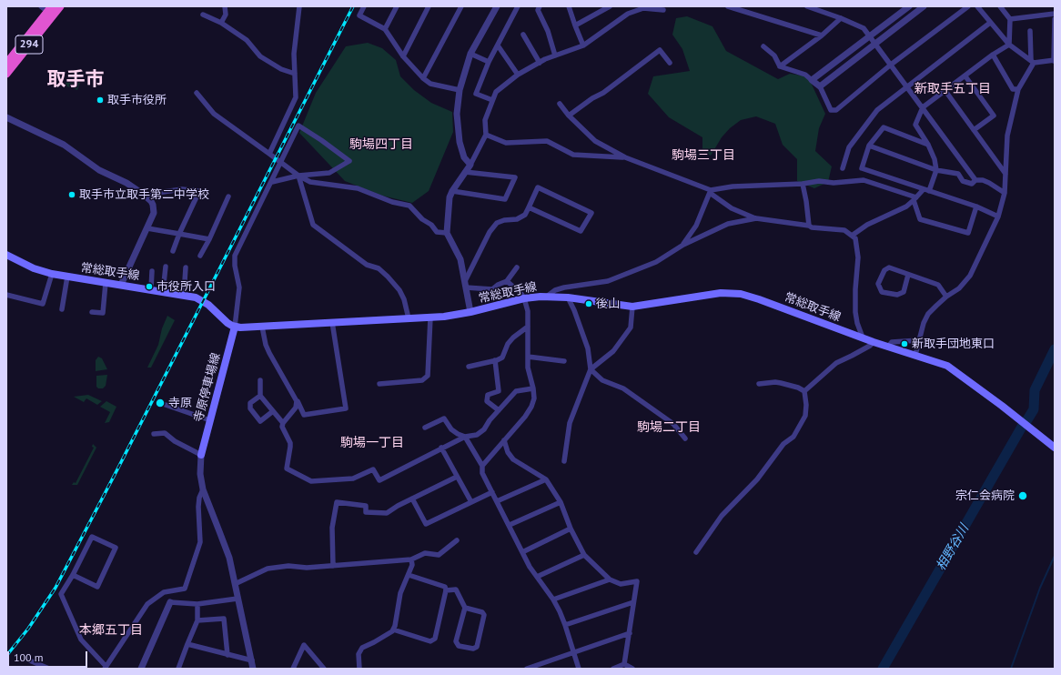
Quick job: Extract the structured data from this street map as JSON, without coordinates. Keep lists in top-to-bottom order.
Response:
{
  "streets": {
    "highway": ["294"],
    "main road": ["常総取手線", "寺原停車場線"]
  },
  "crossings": [
    ["常総取手線", "寺原停車場線"]
  ],
  "districts": [
    "取手市",
    "新取手五丁目",
    "駒場四丁目",
    "駒場三丁目",
    "駒場二丁目",
    "駒場一丁目",
    "本郷五丁目"
  ],
  "water": ["相野谷川"],
  "places": [
    "取手市役所",
    "取手市立取手第二中学校",
    "市役所入口",
    "後山",
    "新取手団地東口",
    "寺原",
    "宗仁会病院"
  ],
  "scale_bar": "100 m"
}
